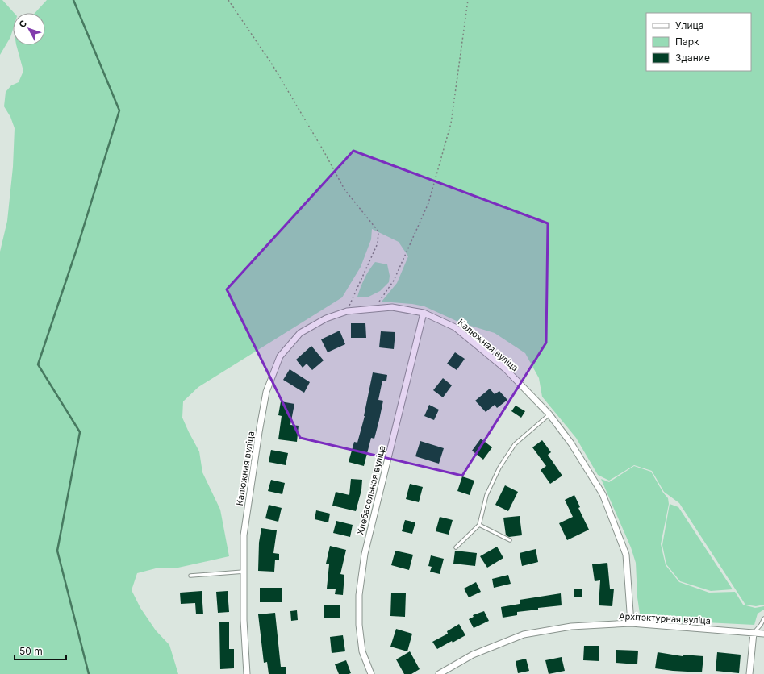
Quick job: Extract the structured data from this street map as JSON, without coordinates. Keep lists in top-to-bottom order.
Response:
{
  "streets": {
    "street": ["Калюжная вуліца", "Хлебасольная вуліца", "Архітэктурная вуліца"]
  },
  "crossings": [
    ["Калюжная вуліца", "Хлебасольная вуліца"],
    ["Калюжная вуліца", "Архітэктурная вуліца"]
  ],
  "legend": ["Улица", "Парк", "Здание"],
  "scale_bar": "50 m",
  "north": "top left"
}
